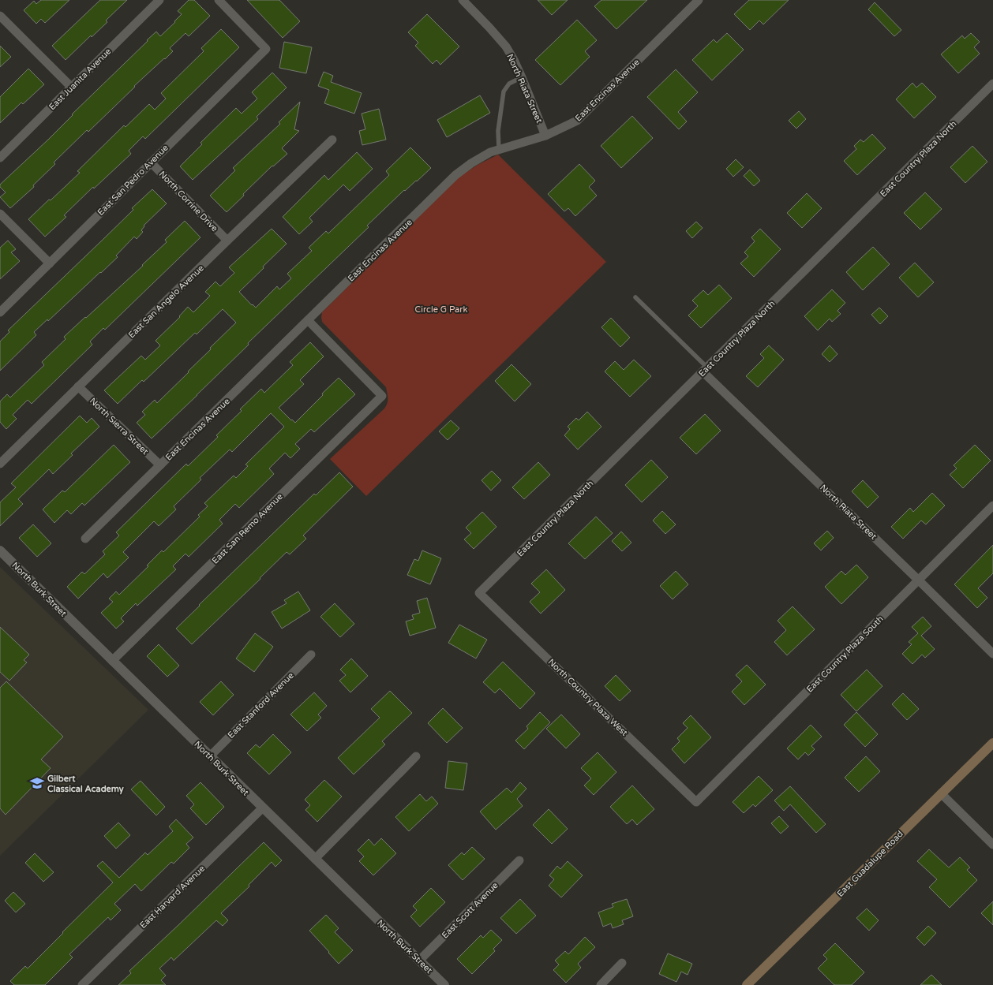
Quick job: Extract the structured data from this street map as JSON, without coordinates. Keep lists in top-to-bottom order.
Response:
{
  "streets": {
    "main road": ["East Guadalupe Road"],
    "street": [
      "East Juanita Avenue",
      "North Riata Street",
      "East Encinas Avenue",
      "East Country Plaza North",
      "East San Pedro Avenue",
      "North Corrine Drive",
      "East San Angelo Avenue",
      "North Sierra Street",
      "East San Remo Avenue",
      "North Burk Street",
      "East Country Plaza South",
      "North Country Plaza West",
      "East Stanford Avenue",
      "East Harvard Avenue",
      "East Scott Avenue"
    ]
  },
  "crossings": [
    ["North Riata Street", "East Encinas Avenue"],
    ["North Riata Street", "East Country Plaza North"],
    ["North Riata Street", "East Country Plaza South"],
    ["East Encinas Avenue", "North Sierra Street"],
    ["East Encinas Avenue", "East San Remo Avenue"],
    ["East Country Plaza North", "North Country Plaza West"],
    ["East San Pedro Avenue", "North Corrine Drive"],
    ["North Corrine Drive", "East San Angelo Avenue"],
    ["East San Angelo Avenue", "North Sierra Street"],
    ["East San Remo Avenue", "North Burk Street"],
    ["North Burk Street", "East Stanford Avenue"],
    ["North Burk Street", "East Harvard Avenue"],
    ["North Burk Street", "East Scott Avenue"],
    ["East Country Plaza South", "North Country Plaza West"]
  ],
  "parks": ["Circle G Park"],
  "places": {
    "school or university": ["Gilbert Classical Academy"]
  }
}
